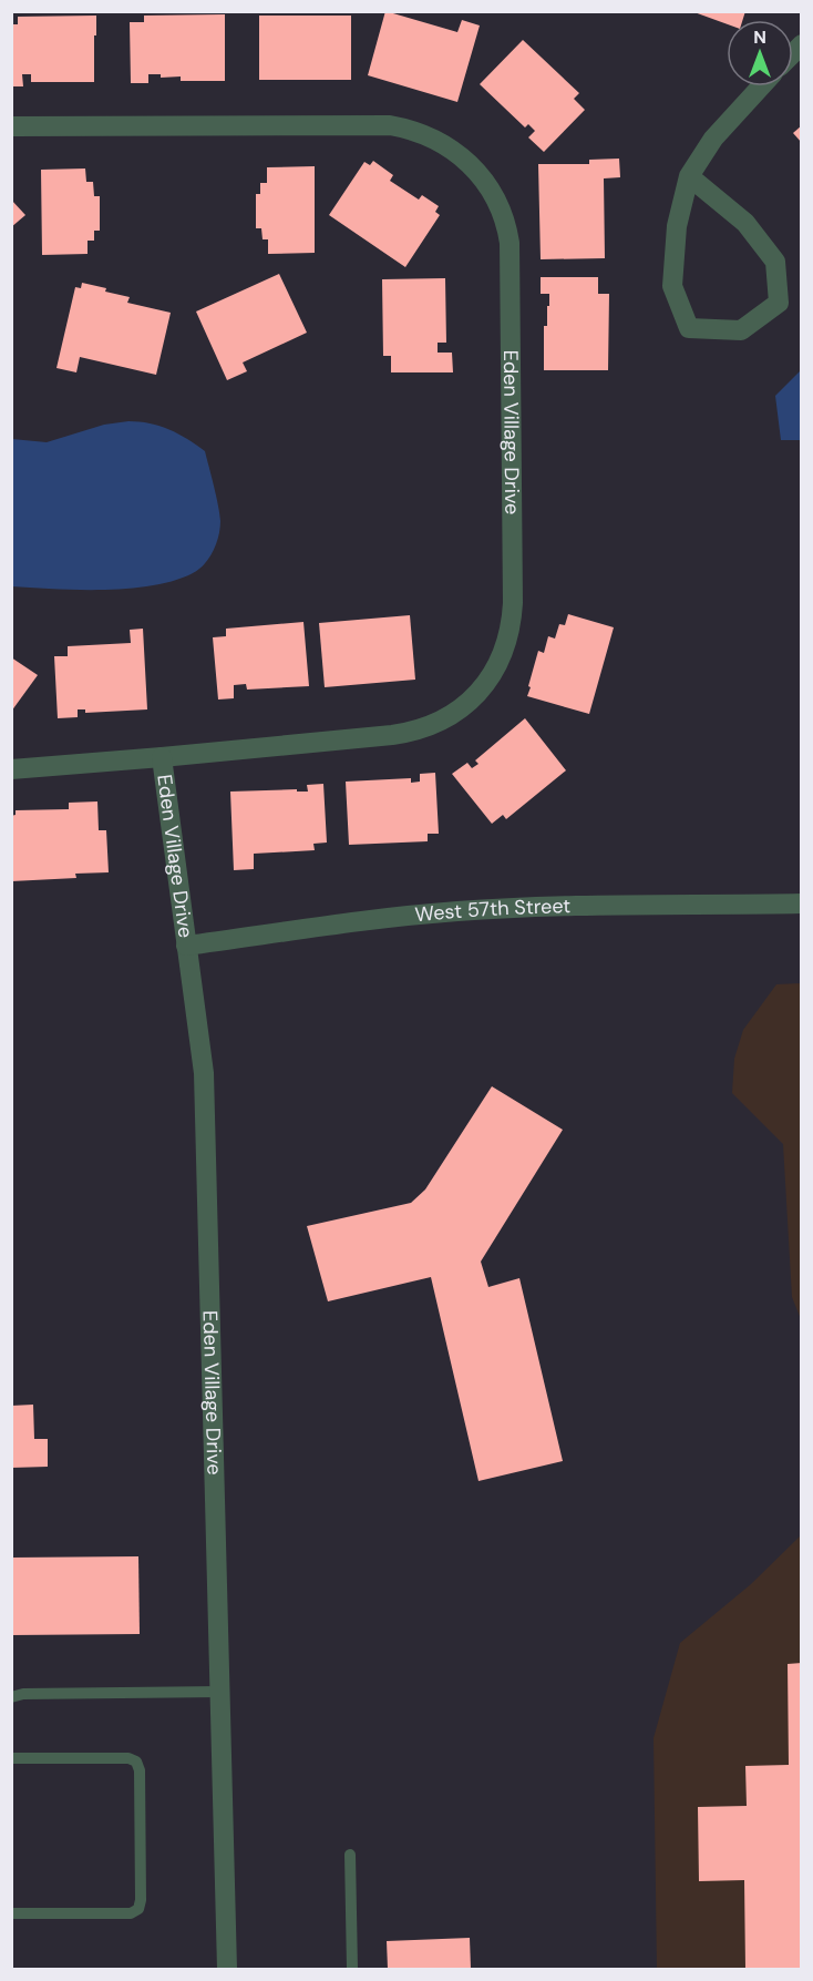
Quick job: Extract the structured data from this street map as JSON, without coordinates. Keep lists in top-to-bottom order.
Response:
{
  "streets": {
    "street": ["Eden Village Drive", "West 57th Street"]
  },
  "crossings": [
    ["Eden Village Drive", "West 57th Street"]
  ],
  "north": "top"
}
